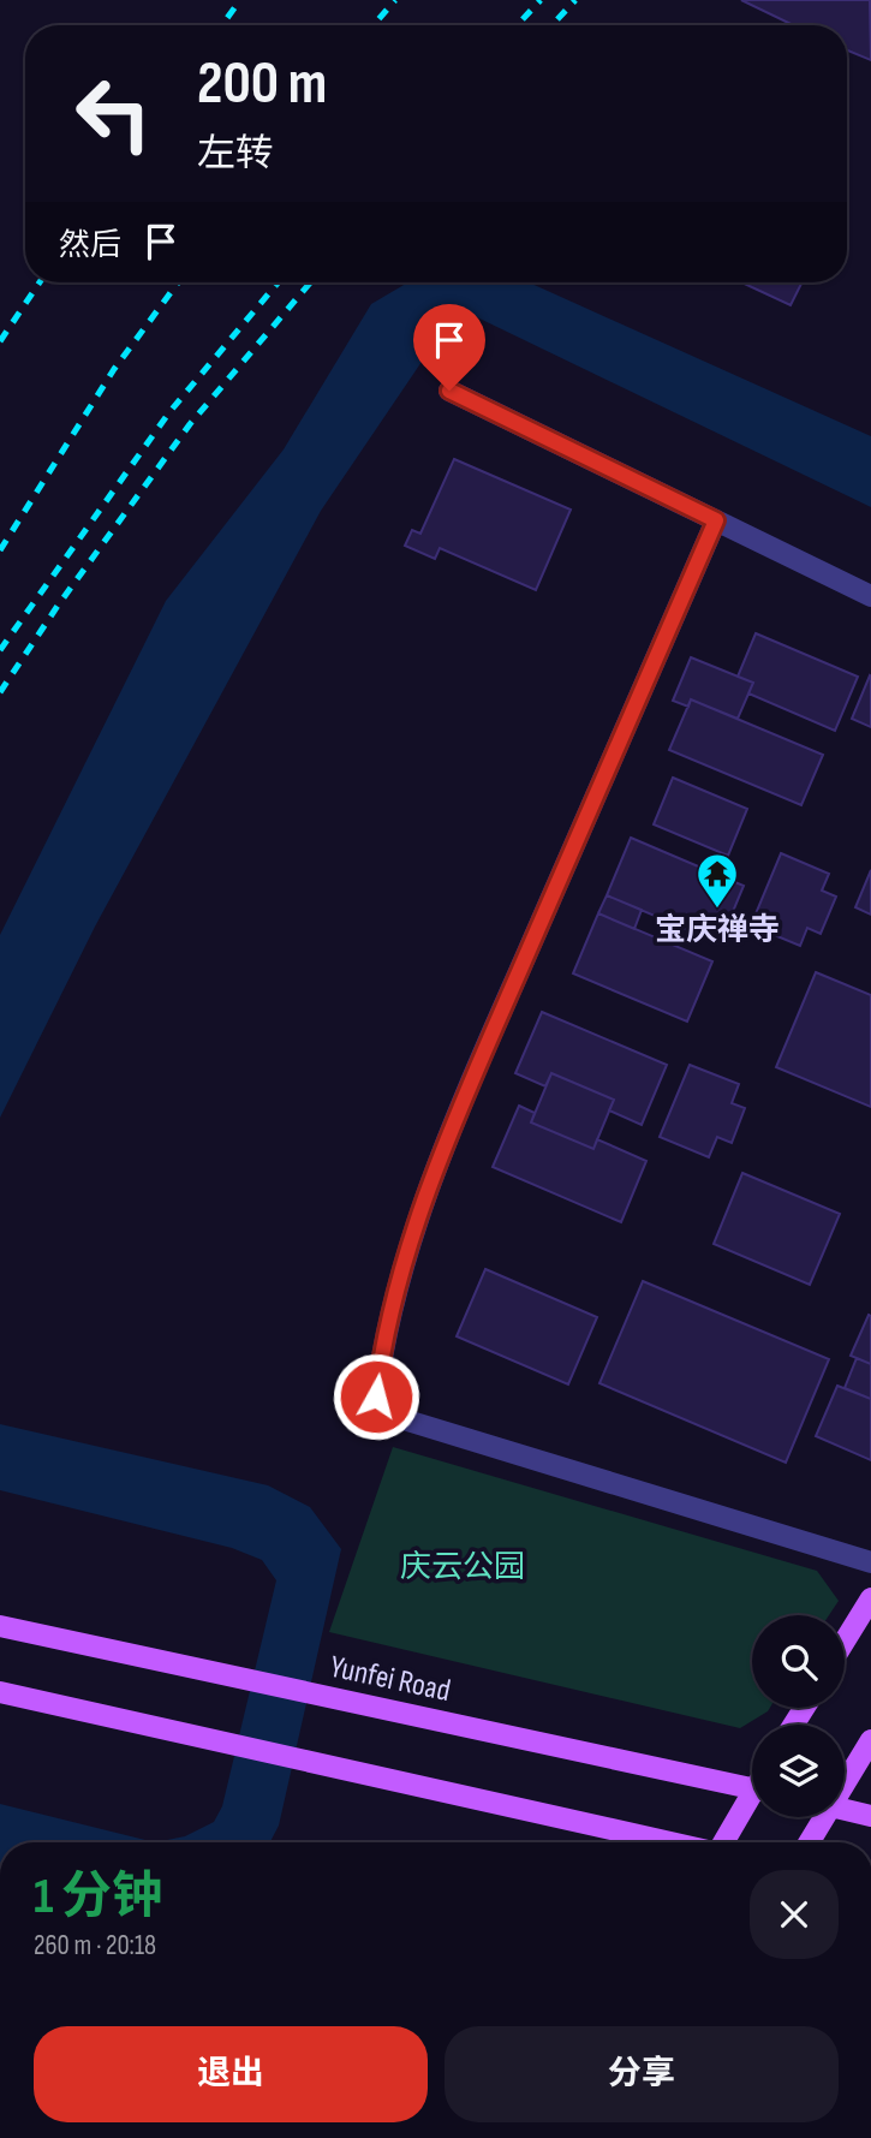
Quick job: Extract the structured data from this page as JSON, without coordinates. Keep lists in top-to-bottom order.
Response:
{
  "streets": {
    "main road": ["Yunfei Road"]
  },
  "parks": ["庆云公园"],
  "places": {
    "temple": ["宝庆禅寺"]
  },
  "page": {
    "turn": ["200 m", "左转"],
    "then": "然后",
    "heading": ["1 分钟", "260 m · 20:18"],
    "buttons": ["退出", "分享"]
  }
}
